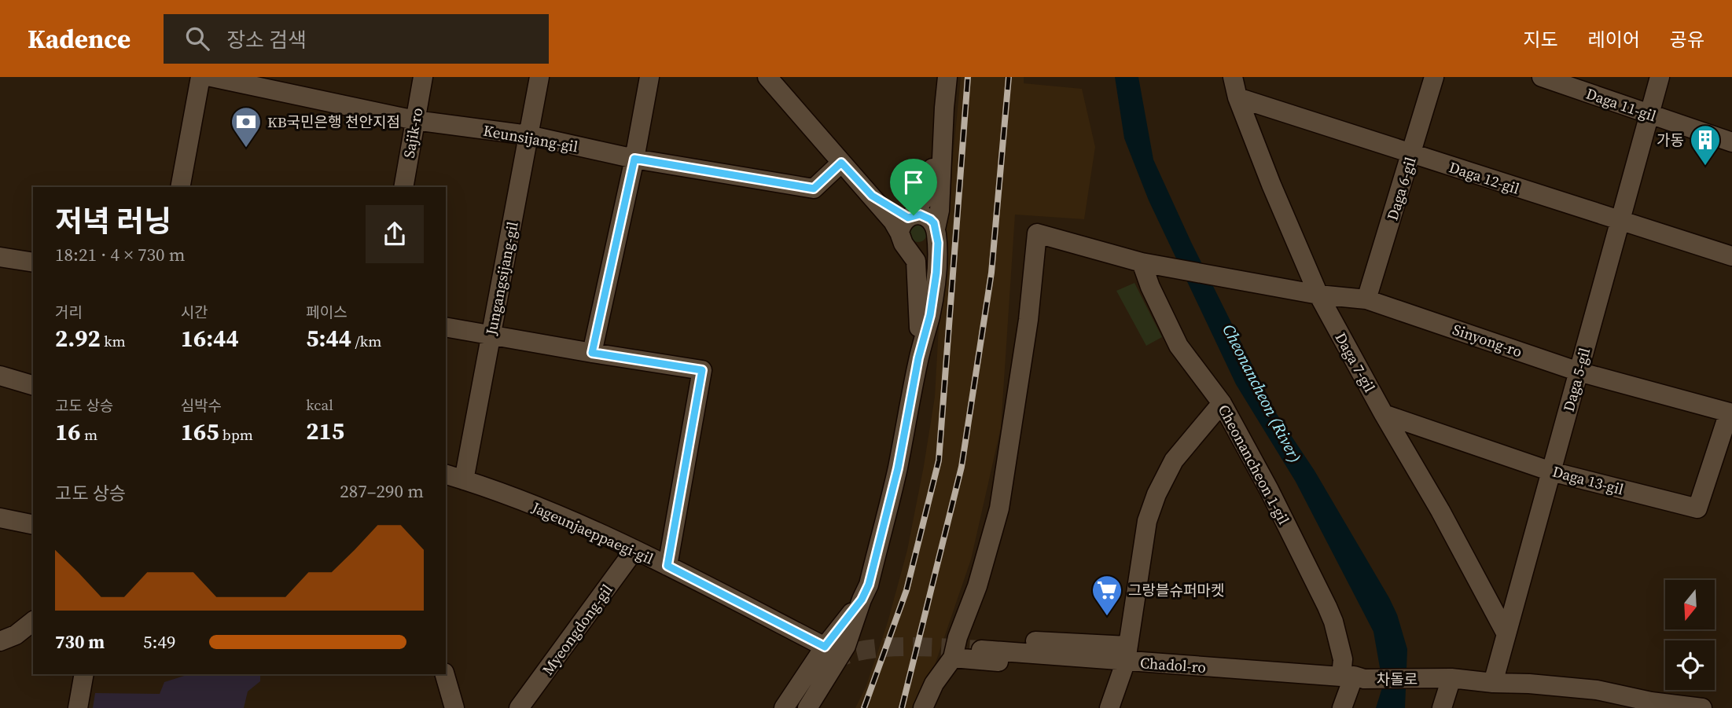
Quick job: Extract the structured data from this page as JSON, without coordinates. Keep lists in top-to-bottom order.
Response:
{
  "streets": {
    "street": [
      "Daga 11-gil",
      "Sajik-ro",
      "Keunsijang-gil",
      "Daga 12-gil",
      "Daga 6-gil",
      "Jungangsijang-gil",
      "Sinyong-ro",
      "Daga 7-gil",
      "Daga 5-gil",
      "Cheonancheon 1-gil",
      "Daga 13-gil",
      "Jageunjaeppaegi-gil",
      "Myeongdong-gil",
      "Chadol-ro",
      "차돌로"
    ]
  },
  "crossings": [
    ["Daga 11-gil", "Daga 5-gil"],
    ["Sajik-ro", "Keunsijang-gil"],
    ["Keunsijang-gil", "Jungangsijang-gil"],
    ["Daga 12-gil", "Daga 6-gil"],
    ["Daga 12-gil", "Daga 7-gil"],
    ["Daga 12-gil", "Daga 5-gil"],
    ["Daga 6-gil", "Sinyong-ro"],
    ["Jungangsijang-gil", "Jageunjaeppaegi-gil"],
    ["Sinyong-ro", "Daga 7-gil"],
    ["Sinyong-ro", "Daga 5-gil"],
    ["Sinyong-ro", "Cheonancheon 1-gil"],
    ["Sinyong-ro", "Daga 13-gil"],
    ["Daga 7-gil", "Daga 5-gil"],
    ["Daga 7-gil", "Daga 13-gil"],
    ["Daga 5-gil", "Daga 13-gil"],
    ["Cheonancheon 1-gil", "Chadol-ro"],
    ["Cheonancheon 1-gil", "차돌로"],
    ["Jageunjaeppaegi-gil", "Myeongdong-gil"],
    ["Chadol-ro", "차돌로"]
  ],
  "water": ["Cheonancheon (River)"],
  "places": {
    "bank": ["KB국민은행 천안지점"],
    "building": ["가동"],
    "supermarket": ["그랑블슈퍼마켓"]
  },
  "north": "bottom",
  "page": {
    "header": "Kadence",
    "search": "장소 검색",
    "nav": ["지도", "레이어", "공유"],
    "heading": ["저녁 러닝", "18:21 · 4 × 730 m"],
    "stats": [
      ["거리", "2.92 km"],
      ["시간", "16:44"],
      ["페이스", "5:44 /km"],
      ["고도 상승", "16 m"],
      ["심박수", "165 bpm"],
      ["kcal", "215"]
    ],
    "chart": ["고도 상승", "287–290 m"],
    "list": [
      {
        "name": "730 m",
        "note": "5:49"
      }
    ]
  }
}
